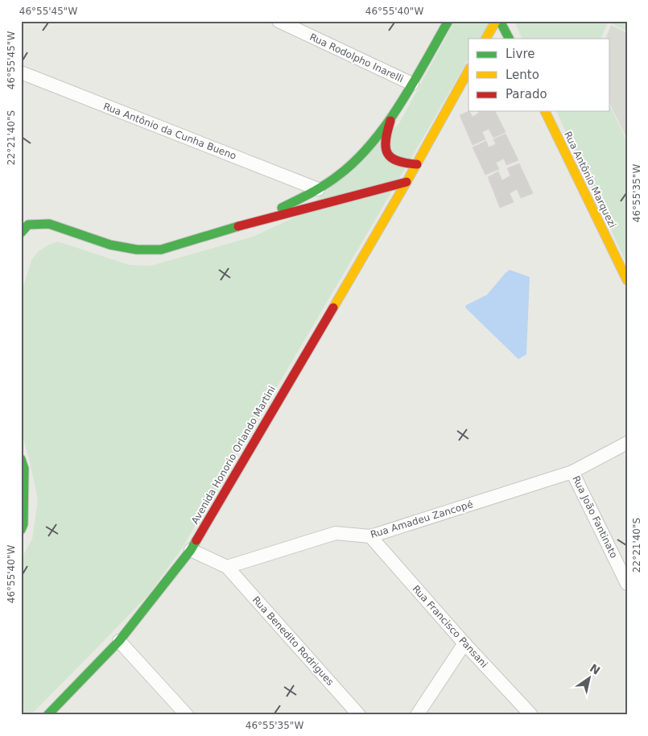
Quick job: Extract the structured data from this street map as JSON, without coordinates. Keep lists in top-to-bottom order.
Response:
{
  "streets": {
    "main road": ["Rua Antônio Marquezi", "Avenida Honorio Orlando Martini"],
    "street": [
      "Rua Rodolpho Inarelli",
      "Rua Antônio da Cunha Bueno",
      "Rua João Fantinato",
      "Rua Amadeu Zancopé",
      "Rua Francisco Pansani",
      "Rua Benedito Rodrigues"
    ]
  },
  "crossings": [
    ["Rua João Fantinato", "Rua Amadeu Zancopé"],
    ["Rua Amadeu Zancopé", "Rua Francisco Pansani"],
    ["Rua Amadeu Zancopé", "Rua Benedito Rodrigues"]
  ],
  "legend": ["Livre", "Lento", "Parado"],
  "north": "top right",
  "coordinates": [
    "46°55'45\"W",
    "46°55'40\"W",
    "22°21'40\"S",
    "46°55'35\"W"
  ]
}
